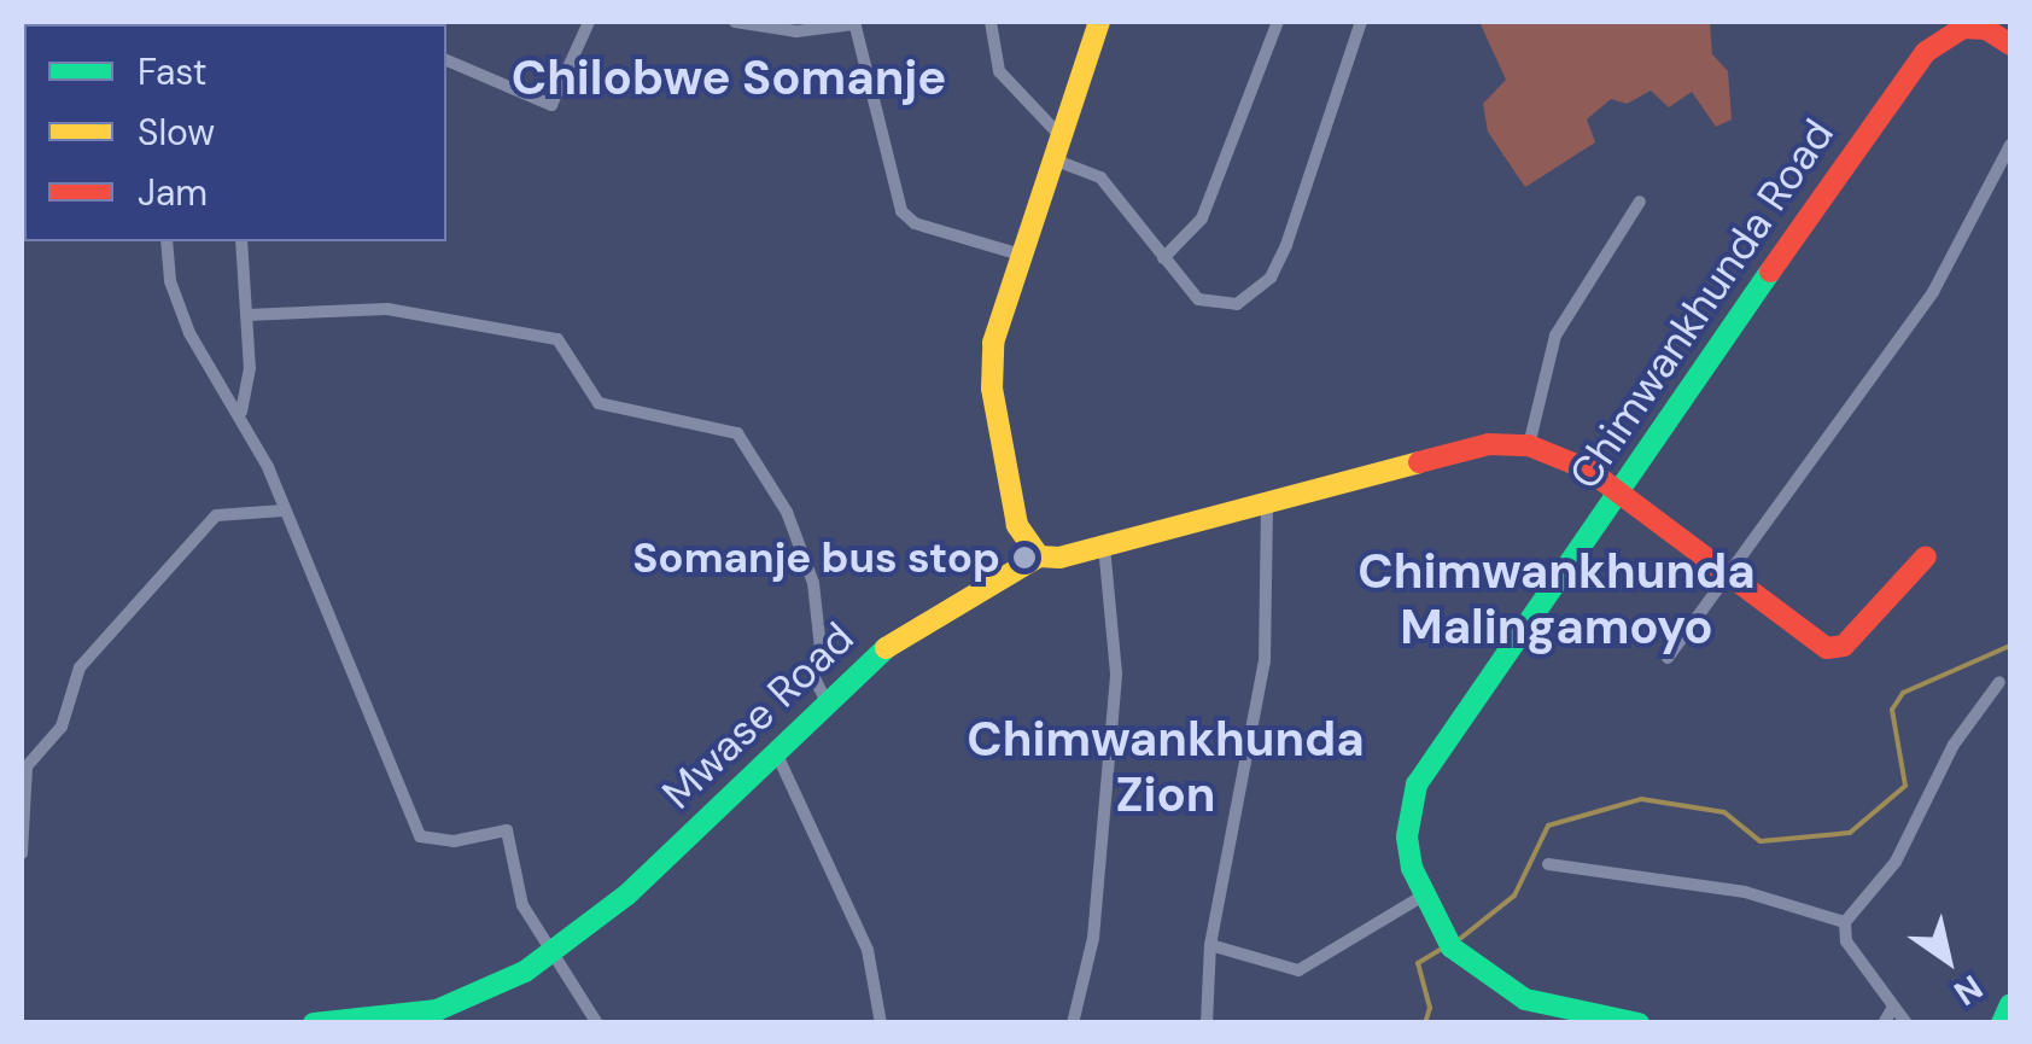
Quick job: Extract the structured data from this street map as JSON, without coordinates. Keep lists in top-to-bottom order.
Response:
{
  "streets": {
    "street": ["Chimwankhunda Road", "Mwase Road"]
  },
  "crossings": [
    ["Chimwankhunda Road", "Mwase Road"]
  ],
  "districts": ["Chilobwe Somanje", "Chimwankhunda Malingamoyo", "Chimwankhunda Zion"],
  "places": ["Somanje bus stop"],
  "legend": ["Fast", "Slow", "Jam"],
  "north": "bottom right"
}
